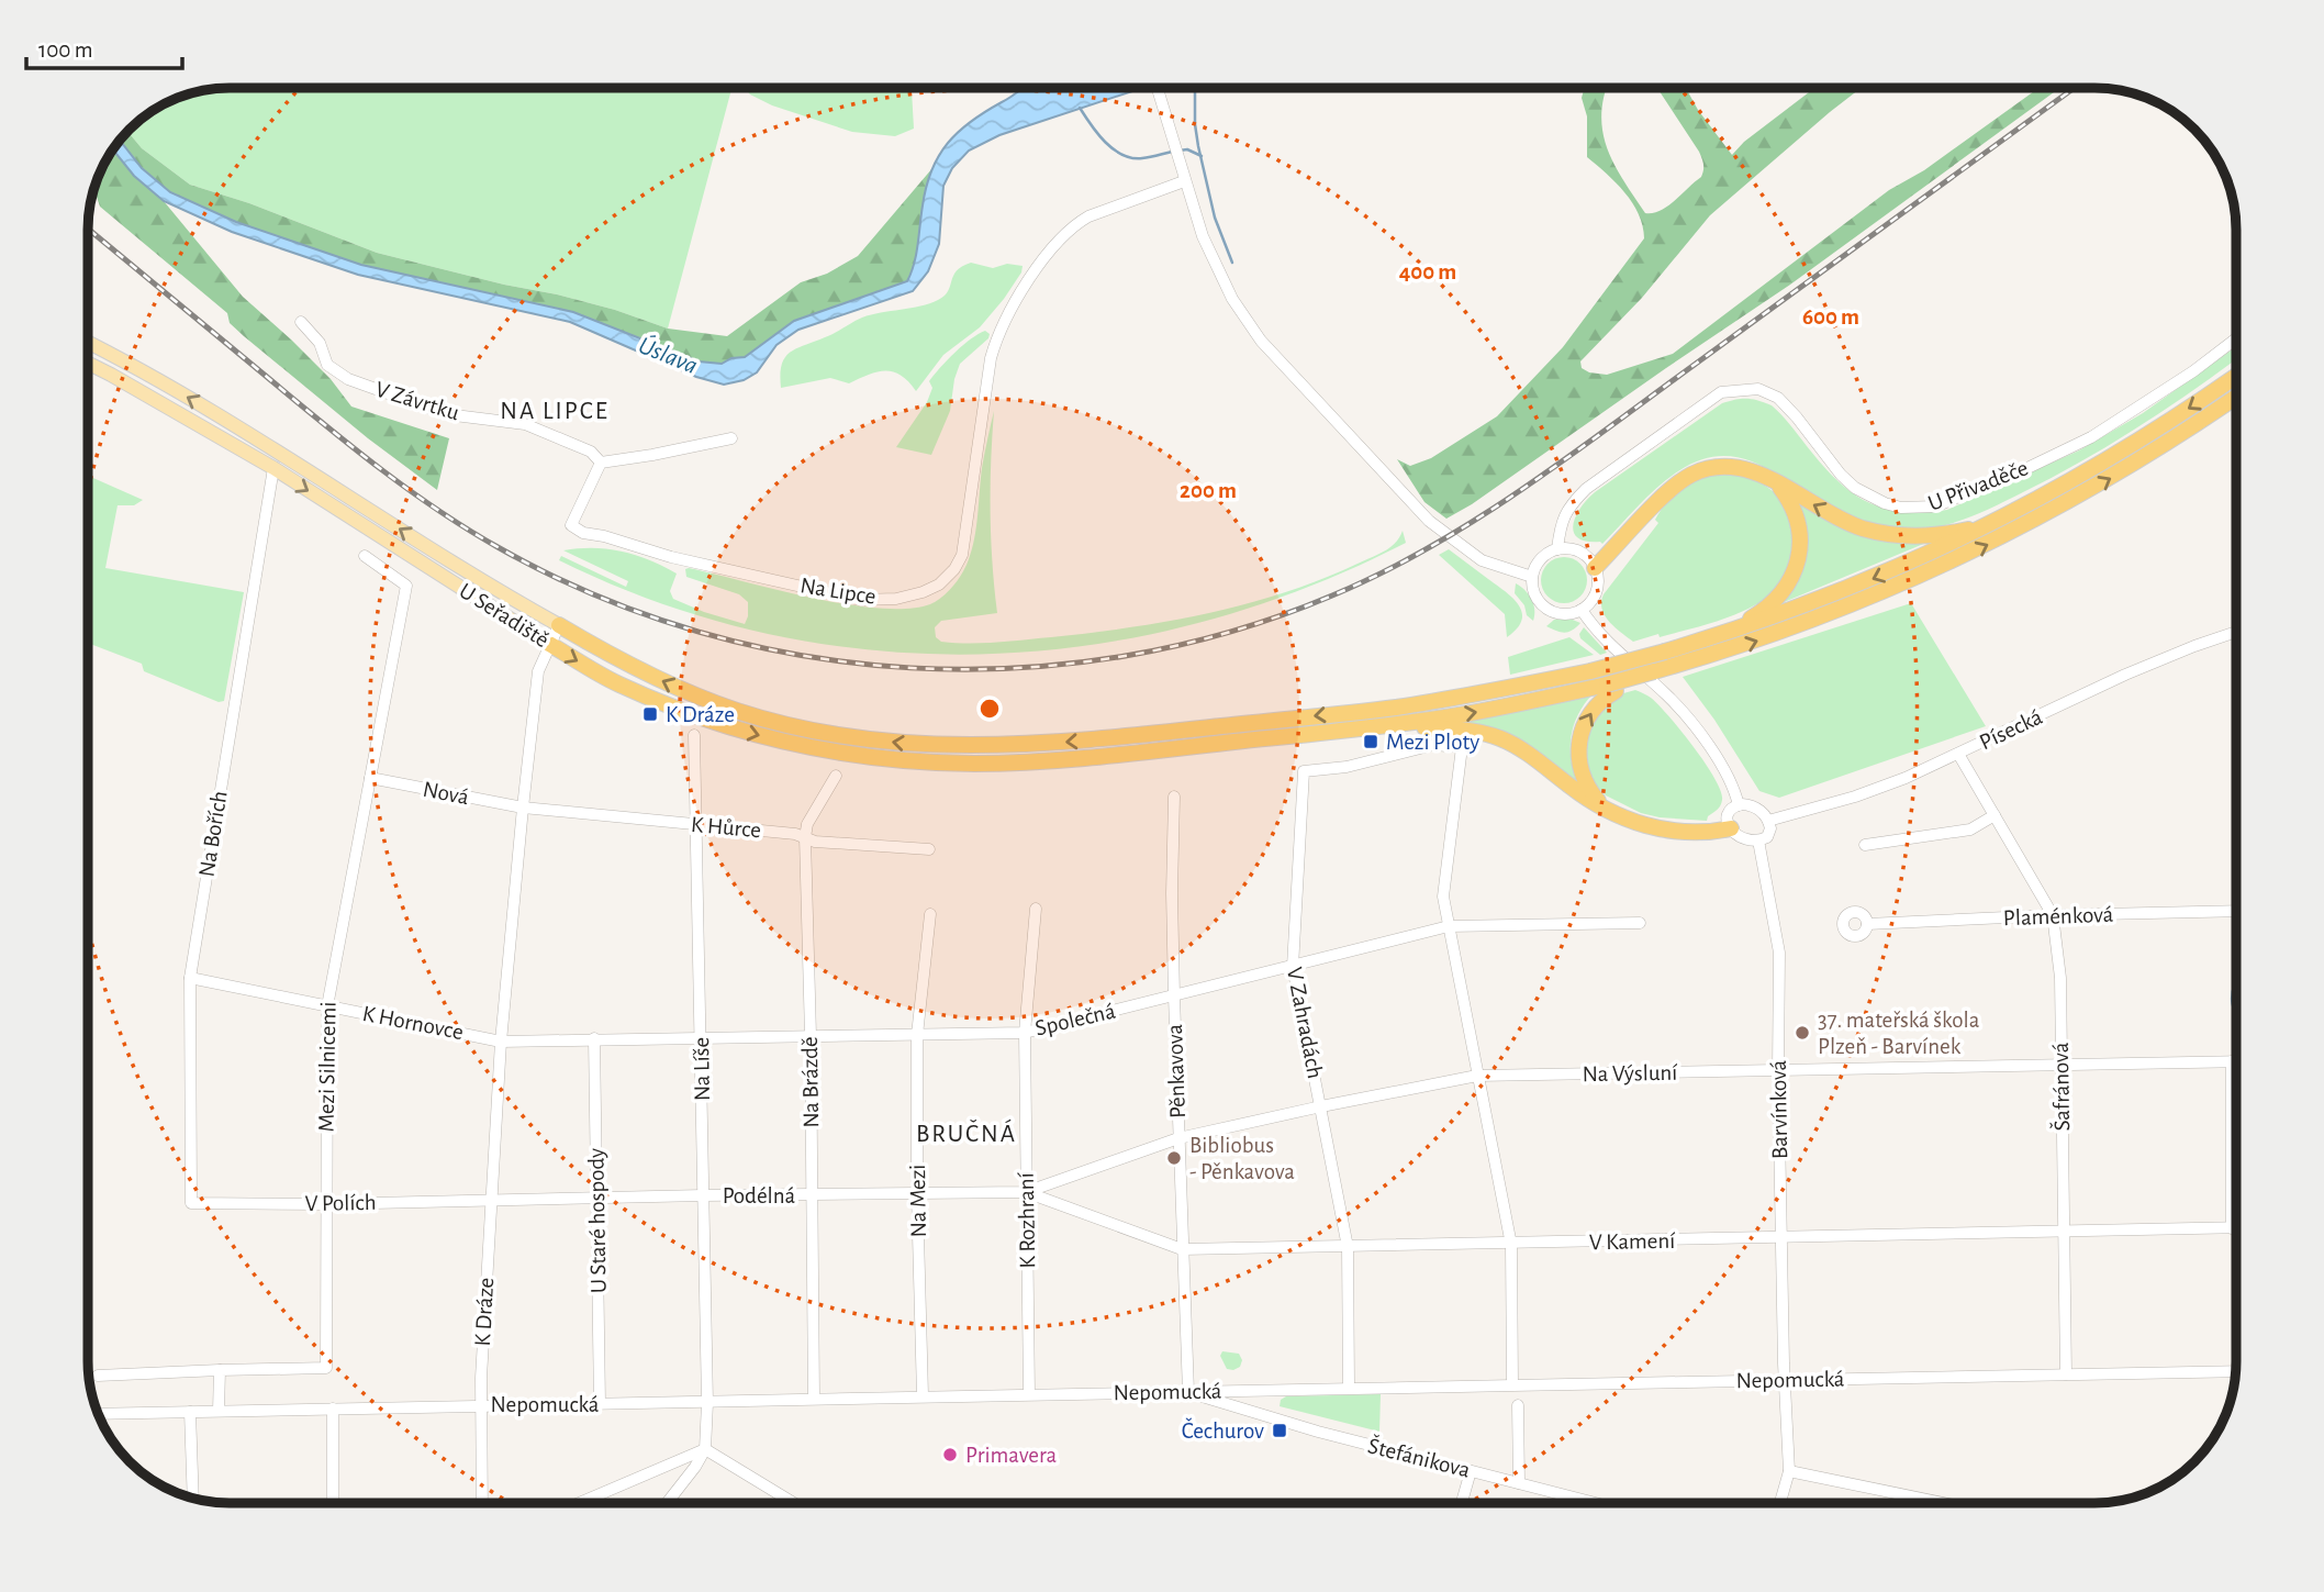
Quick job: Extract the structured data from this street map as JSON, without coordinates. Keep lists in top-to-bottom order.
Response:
{
  "streets": {
    "highway": ["U Seřadiště"],
    "street": [
      "V Závrtku",
      "U Přivaděče",
      "Na Lipce",
      "Písecká",
      "Nová",
      "K Hůrce",
      "Na Bořích",
      "Plaménková",
      "Společná",
      "K Hornovce",
      "V Zahradách",
      "Mezi Silnicemi",
      "Na Líše",
      "Pěnkavova",
      "Na Výsluní",
      "Na Brázdě",
      "Šafránová",
      "Barvínková",
      "Podélná",
      "Na Mezi",
      "V Polích",
      "U Staré hospody",
      "K Rozhraní",
      "V Kamení",
      "K Dráze",
      "Nepomucká",
      "Štefánikova"
    ]
  },
  "crossings": [
    ["V Závrtku", "Na Lipce"],
    ["U Seřadiště", "Na Bořích"],
    ["U Seřadiště", "K Dráze"],
    ["Písecká", "Šafránová"],
    ["Písecká", "Barvínková"],
    ["Nová", "K Hůrce"],
    ["Nová", "Mezi Silnicemi"],
    ["Nová", "K Dráze"],
    ["K Hůrce", "Na Líše"],
    ["K Hůrce", "Na Brázdě"],
    ["K Hůrce", "K Dráze"],
    ["Na Bořích", "K Hornovce"],
    ["Na Bořích", "V Polích"],
    ["Plaménková", "Šafránová"],
    ["Společná", "K Hornovce"],
    ["Společná", "V Zahradách"],
    ["Společná", "Na Líše"],
    ["Společná", "Pěnkavova"],
    ["Společná", "Na Brázdě"],
    ["Společná", "Na Mezi"],
    ["Společná", "U Staré hospody"],
    ["Společná", "K Rozhraní"],
    ["Společná", "K Dráze"],
    ["K Hornovce", "Mezi Silnicemi"],
    ["K Hornovce", "K Dráze"],
    ["V Zahradách", "Na Výsluní"],
    ["V Zahradách", "V Kamení"],
    ["V Zahradách", "Nepomucká"],
    ["Mezi Silnicemi", "V Polích"],
    ["Na Líše", "Podélná"],
    ["Na Líše", "Nepomucká"],
    ["Pěnkavova", "Na Výsluní"],
    ["Pěnkavova", "V Kamení"],
    ["Pěnkavova", "Nepomucká"],
    ["Pěnkavova", "Štefánikova"],
    ["Na Výsluní", "Šafránová"],
    ["Na Výsluní", "Barvínková"],
    ["Na Výsluní", "Podélná"],
    ["Na Výsluní", "K Rozhraní"],
    ["Na Výsluní", "V Kamení"],
    ["Na Brázdě", "Podélná"],
    ["Na Brázdě", "Nepomucká"],
    ["Šafránová", "V Kamení"],
    ["Šafránová", "Nepomucká"],
    ["Barvínková", "V Kamení"],
    ["Barvínková", "Nepomucká"],
    ["Podélná", "Na Mezi"],
    ["Podélná", "V Polích"],
    ["Podélná", "U Staré hospody"],
    ["Podélná", "K Rozhraní"],
    ["Podélná", "V Kamení"],
    ["Podélná", "K Dráze"],
    ["Na Mezi", "Nepomucká"],
    ["V Polích", "K Dráze"],
    ["U Staré hospody", "Nepomucká"],
    ["K Rozhraní", "V Kamení"],
    ["K Rozhraní", "Nepomucká"],
    ["K Dráze", "Nepomucká"],
    ["Nepomucká", "Štefánikova"]
  ],
  "districts": ["NA LIPCE", "BRUČNÁ"],
  "water": ["Úslava"],
  "places": {
    "transit": ["K Dráze", "Mezi Ploty", "Čechurov"],
    "other": ["37. mateřská škola Plzeň - Barvínek", "Bibliobus - Pěnkavova", "Primavera"]
  },
  "scale_bar": "100 m",
  "rings": ["400 m", "600 m", "200 m"]
}
